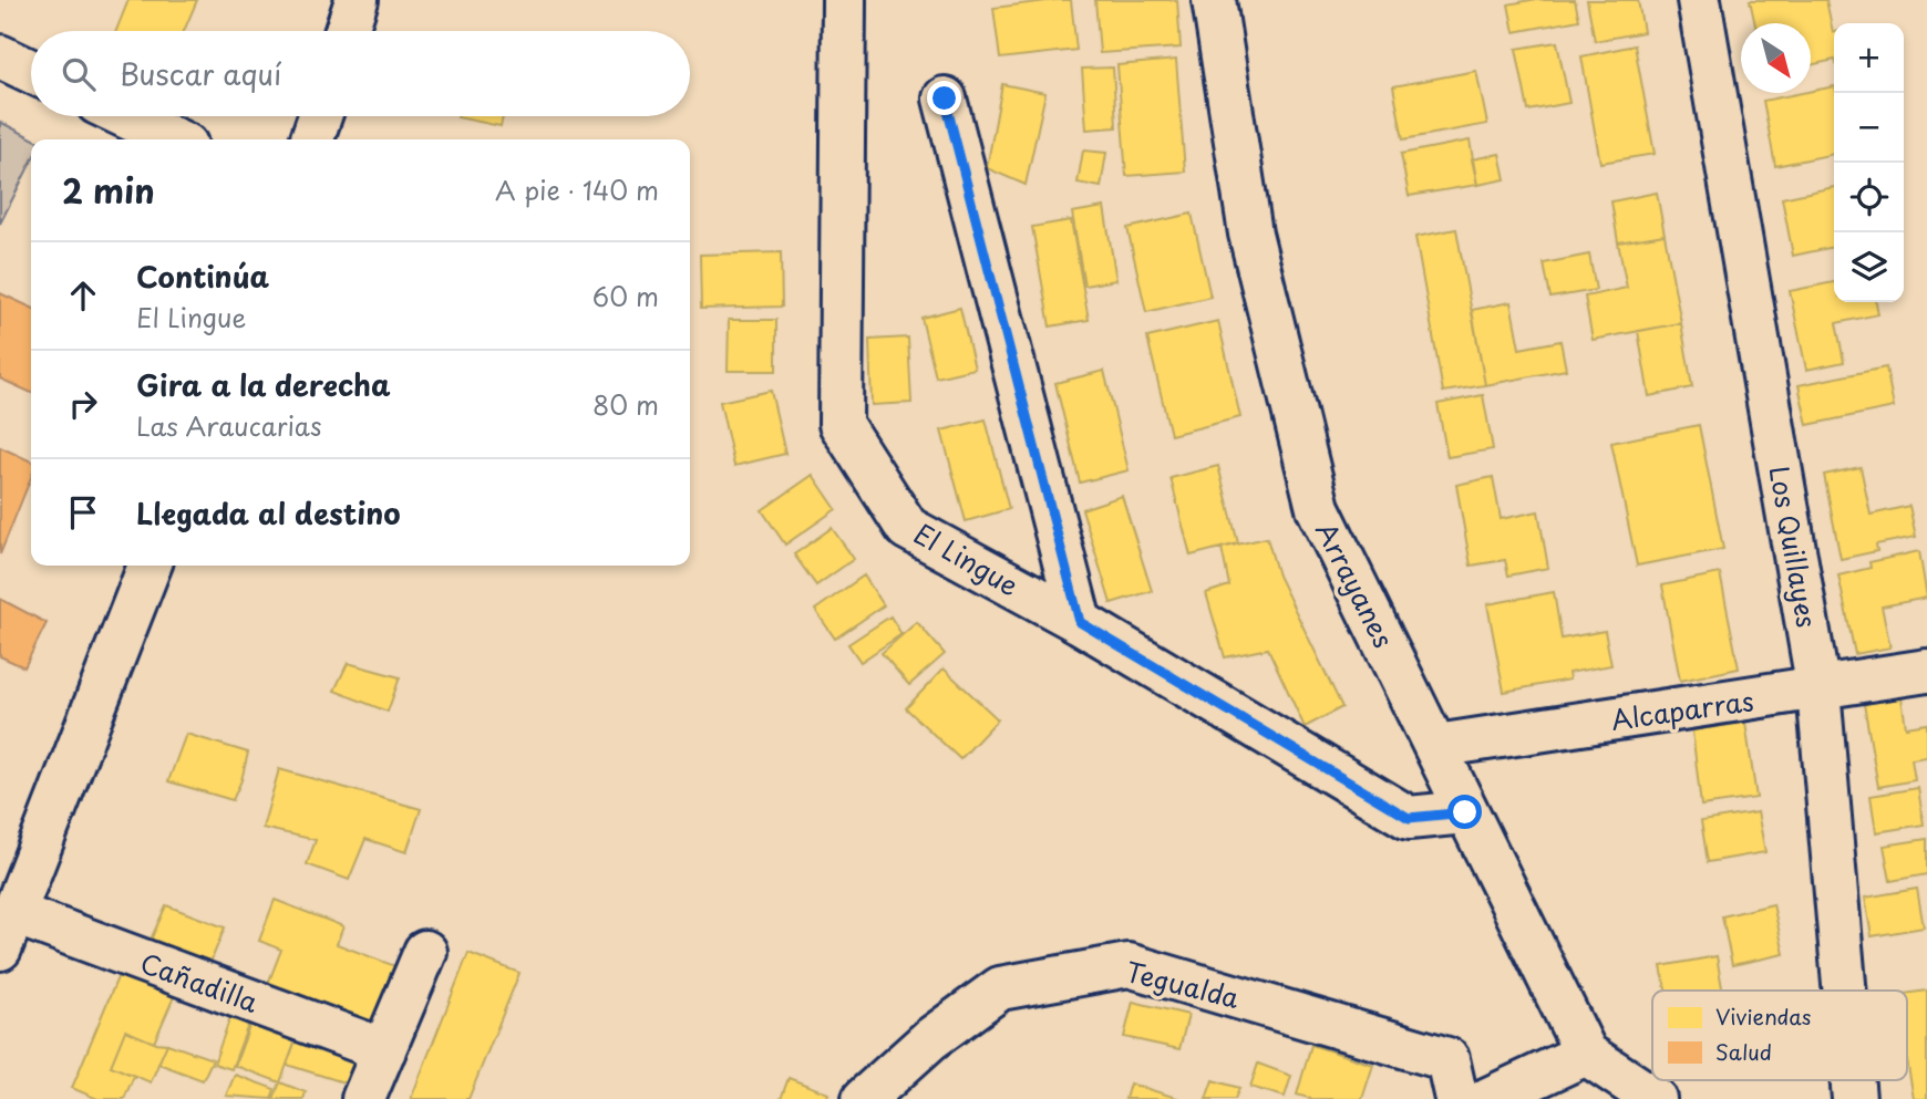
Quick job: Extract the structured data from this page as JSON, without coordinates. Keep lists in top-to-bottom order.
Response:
{
  "streets": {
    "street": [
      "Los Quillayes",
      "El Lingue",
      "Arrayanes",
      "Alcaparras",
      "Cañadilla",
      "Tegualda"
    ]
  },
  "crossings": [
    ["Los Quillayes", "Alcaparras"],
    ["El Lingue", "Arrayanes"],
    ["Arrayanes", "Alcaparras"]
  ],
  "legend": ["Viviendas", "Salud"],
  "north": "bottom right",
  "page": {
    "map_buttons": ["+", "−"],
    "search": "Buscar aquí",
    "heading": ["2 min", "A pie · 140 m"],
    "list": [
      ["Continúa", "El Lingue", "60 m"],
      ["Gira a la derecha", "Las Araucarias", "80 m"],
      "Llegada al destino"
    ]
  }
}
